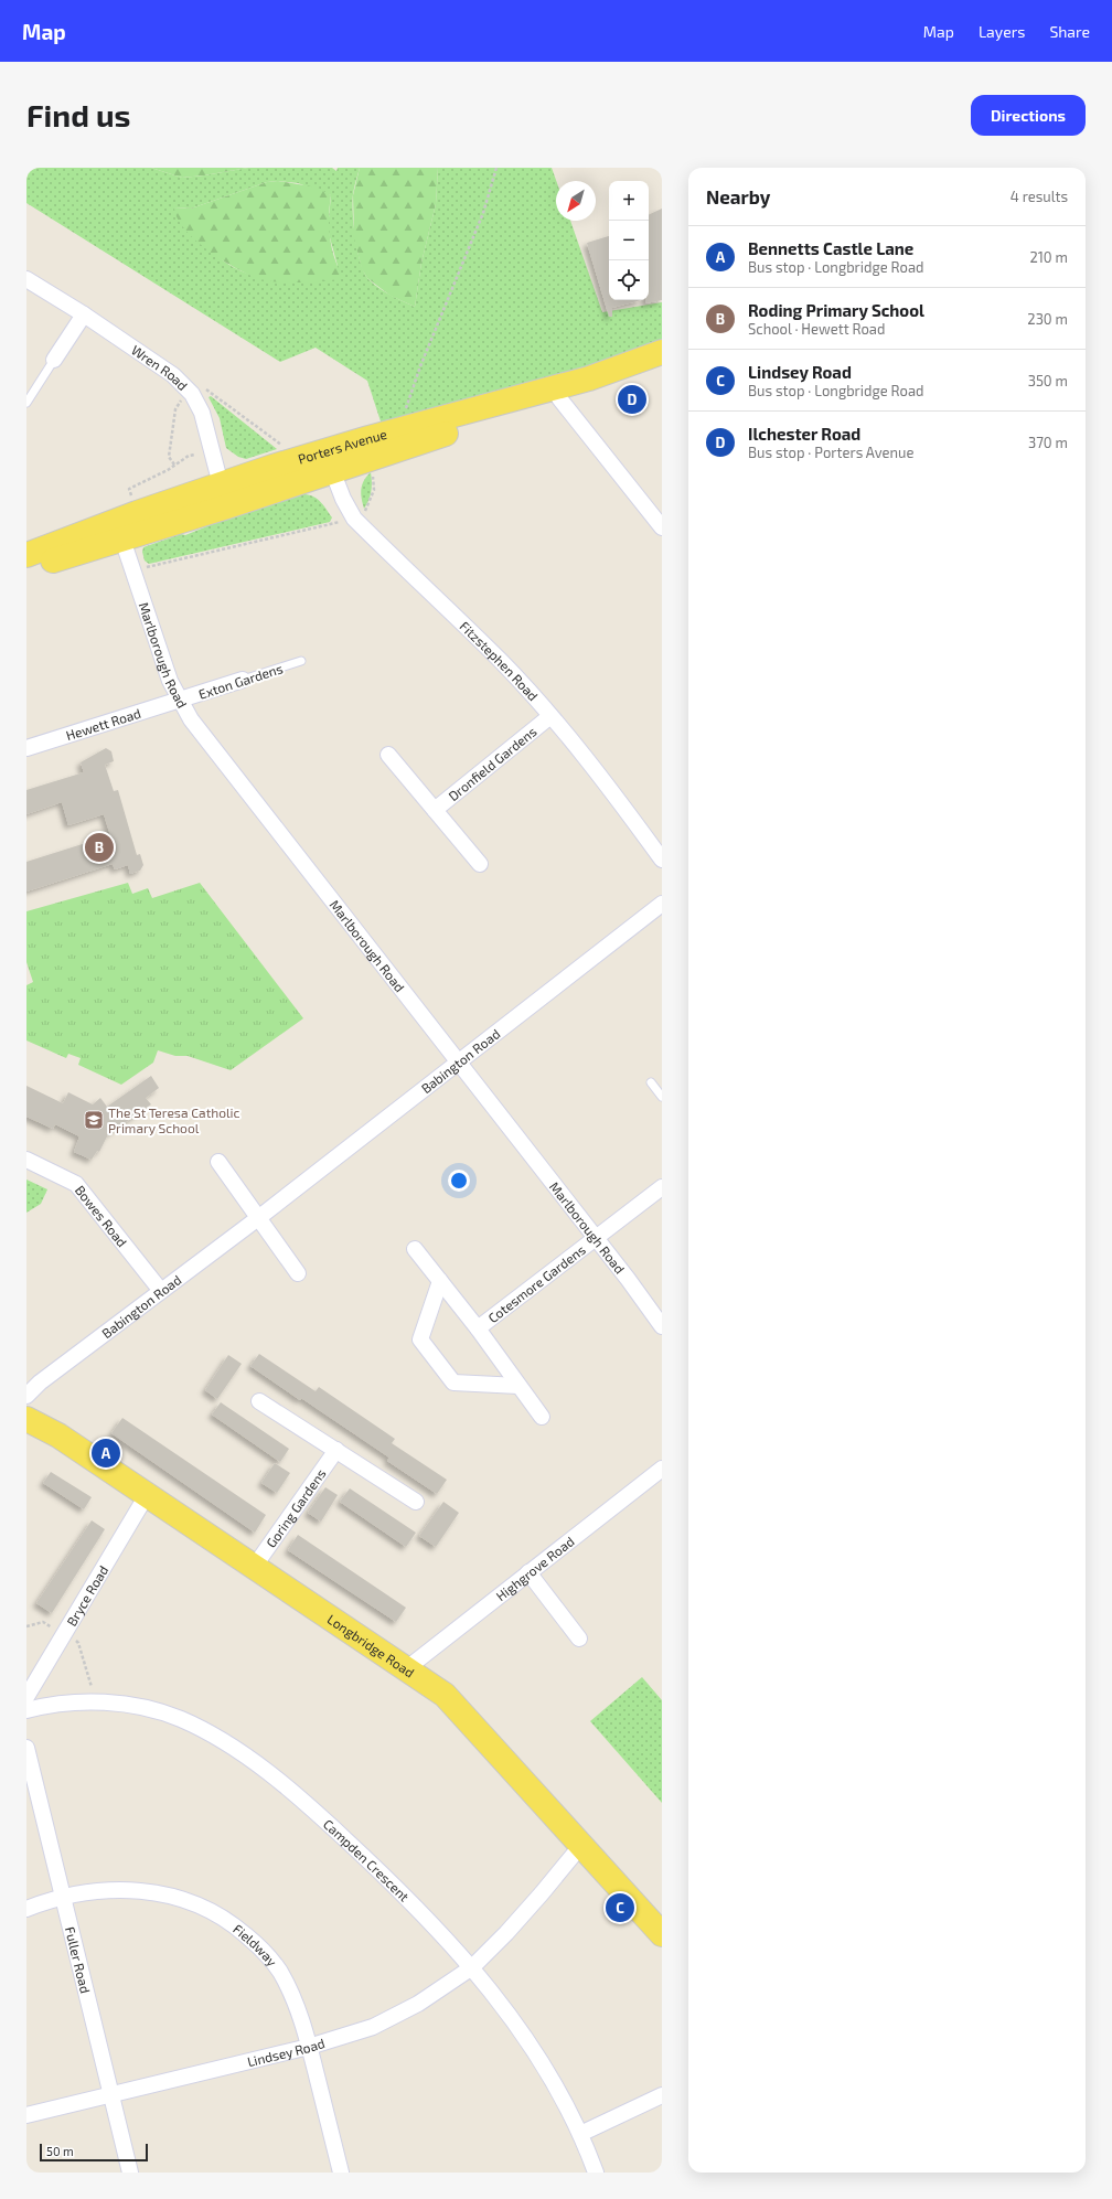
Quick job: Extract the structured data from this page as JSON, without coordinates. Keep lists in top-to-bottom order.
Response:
{
  "streets": {
    "main road": ["Porters Avenue", "Longbridge Road"],
    "street": [
      "Wren Road",
      "Marlborough Road",
      "Fitzstephen Road",
      "Exton Gardens",
      "Hewett Road",
      "Dronfield Gardens",
      "Babington Road",
      "Bowes Road",
      "Cotesmore Gardens",
      "Goring Gardens",
      "Highgrove Road",
      "Bryce Road",
      "Campden Crescent",
      "Fieldway",
      "Fuller Road",
      "Lindsey Road"
    ]
  },
  "crossings": [
    ["Wren Road", "Porters Avenue"],
    ["Porters Avenue", "Marlborough Road"],
    ["Porters Avenue", "Fitzstephen Road"],
    ["Marlborough Road", "Exton Gardens"],
    ["Marlborough Road", "Hewett Road"],
    ["Marlborough Road", "Babington Road"],
    ["Marlborough Road", "Cotesmore Gardens"],
    ["Fitzstephen Road", "Dronfield Gardens"],
    ["Exton Gardens", "Hewett Road"],
    ["Babington Road", "Bowes Road"],
    ["Goring Gardens", "Longbridge Road"],
    ["Highgrove Road", "Longbridge Road"],
    ["Bryce Road", "Longbridge Road"],
    ["Longbridge Road", "Lindsey Road"],
    ["Campden Crescent", "Lindsey Road"],
    ["Fieldway", "Fuller Road"],
    ["Fieldway", "Lindsey Road"],
    ["Fuller Road", "Lindsey Road"]
  ],
  "places": {
    "school or university": ["The St Teresa Catholic Primary School"]
  },
  "scale_bar": "50 m",
  "north": "bottom left",
  "page": {
    "header": "Map",
    "nav": ["Map", "Layers", "Share"],
    "buttons": "Directions",
    "title": "Find us",
    "heading": ["Nearby", "4 results"],
    "map_buttons": ["+", "−"],
    "list": [
      {
        "mark": "A",
        "name": "Bennetts Castle Lane",
        "note": "Bus stop · Longbridge Road",
        "value": "210 m"
      },
      {
        "mark": "B",
        "name": "Roding Primary School",
        "note": "School · Hewett Road",
        "value": "230 m"
      },
      {
        "mark": "C",
        "name": "Lindsey Road",
        "note": "Bus stop · Longbridge Road",
        "value": "350 m"
      },
      {
        "mark": "D",
        "name": "Ilchester Road",
        "note": "Bus stop · Porters Avenue",
        "value": "370 m"
      }
    ],
    "pins": [
      "D",
      "B",
      "A",
      "C"
    ],
    "scale": "50 m"
  }
}
